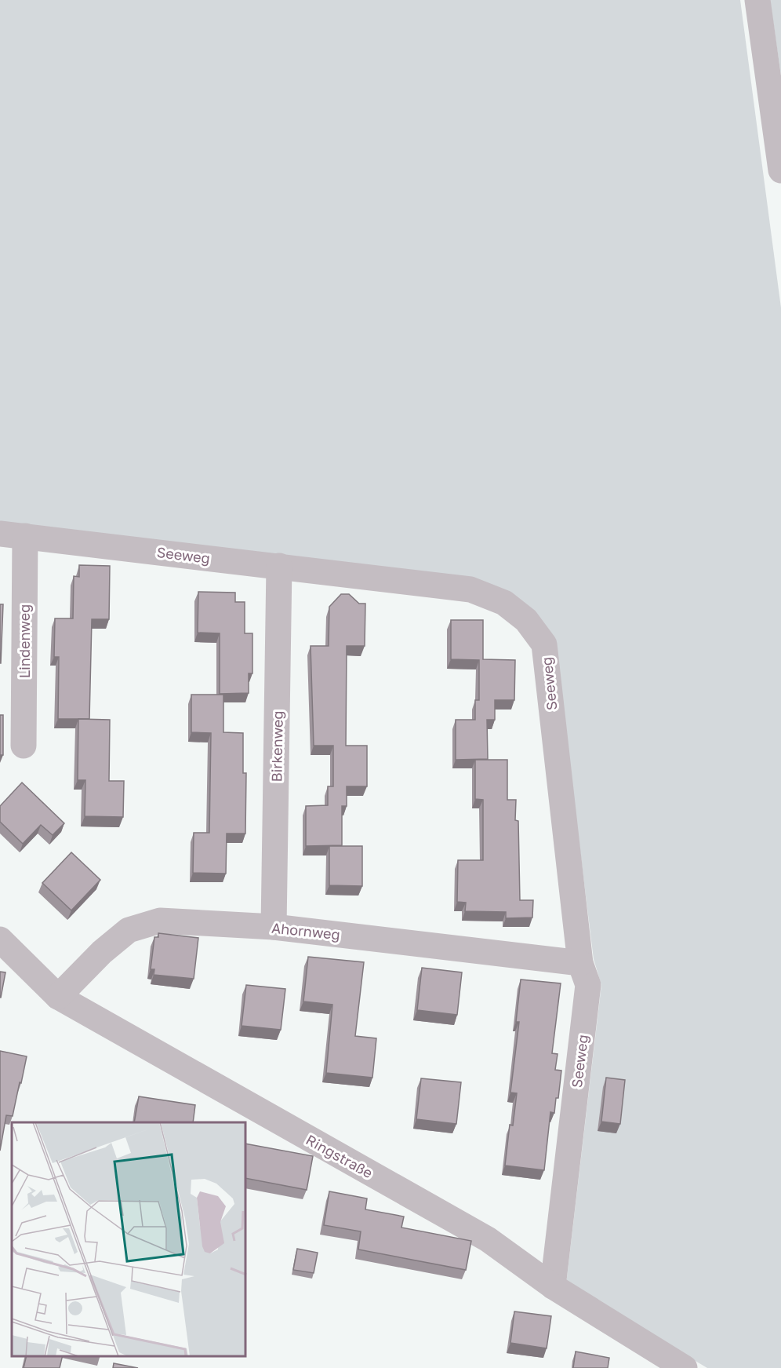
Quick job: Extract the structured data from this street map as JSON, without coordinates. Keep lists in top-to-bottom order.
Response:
{
  "streets": {
    "street": [
      "Seeweg",
      "Lindenweg",
      "Birkenweg",
      "Ahornweg",
      "Ringstraße"
    ]
  },
  "crossings": [
    ["Seeweg", "Lindenweg"],
    ["Seeweg", "Birkenweg"],
    ["Seeweg", "Ahornweg"],
    ["Seeweg", "Ringstraße"],
    ["Birkenweg", "Ahornweg"],
    ["Ahornweg", "Ringstraße"]
  ]
}
